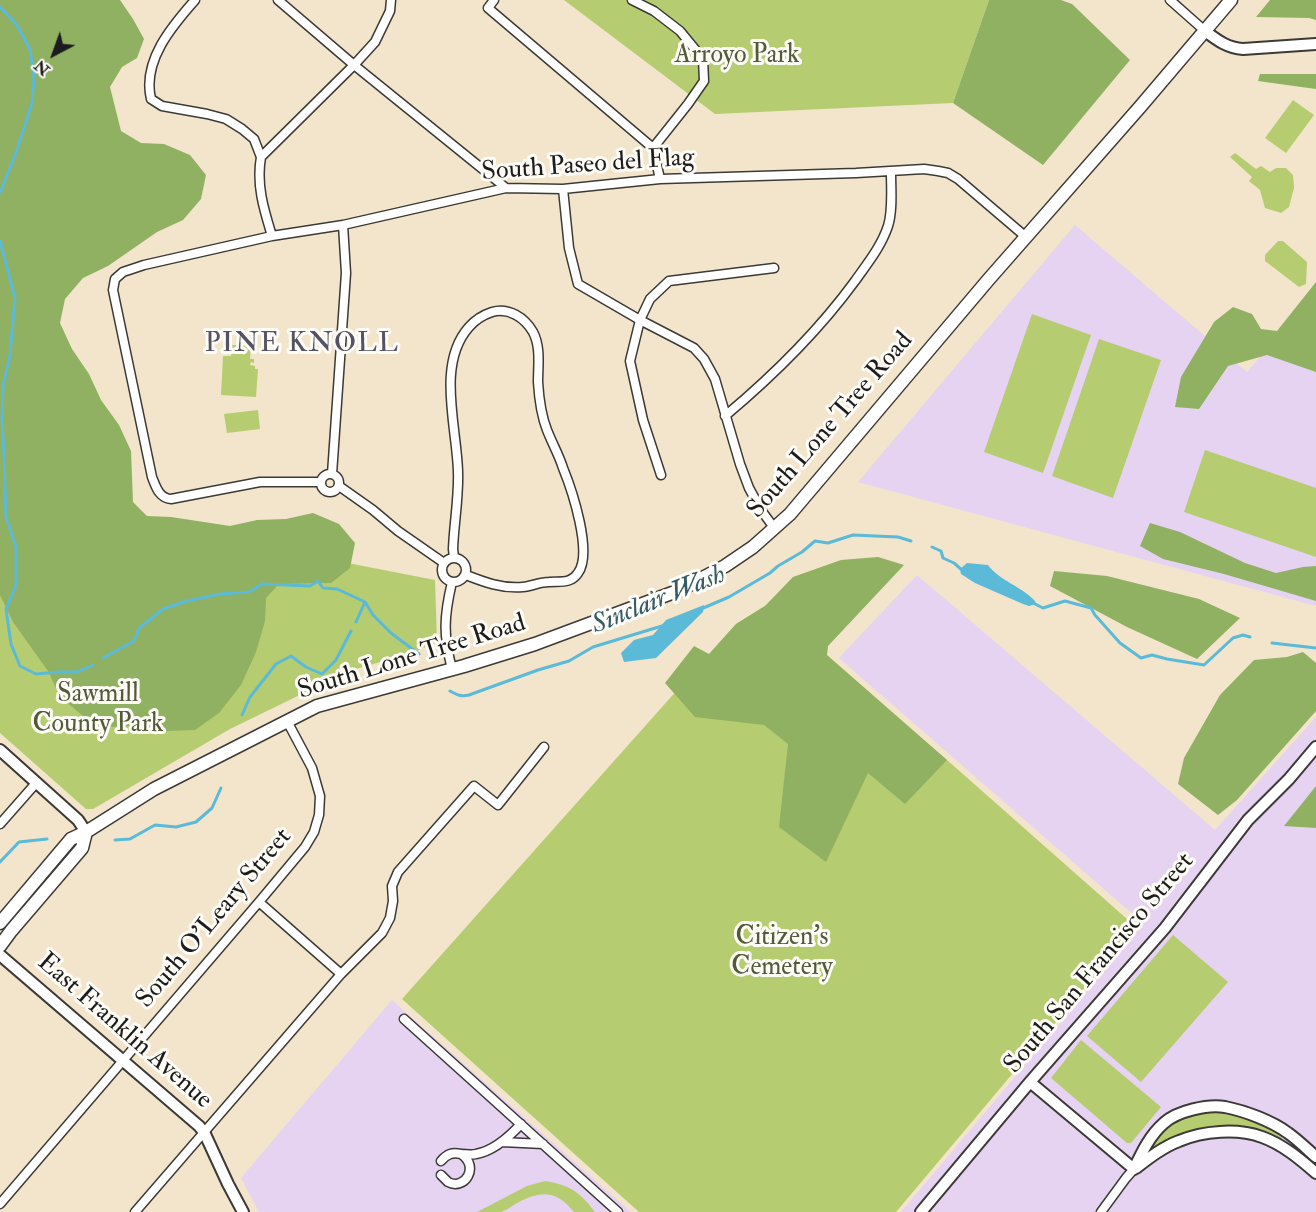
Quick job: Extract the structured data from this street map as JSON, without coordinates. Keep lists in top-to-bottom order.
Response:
{
  "streets": {
    "main road": ["South Lone Tree Road"],
    "street": [
      "South Paseo del Flag",
      "South O'Leary Street",
      "South San Francisco Street",
      "East Franklin Avenue"
    ]
  },
  "crossings": [
    ["South Paseo del Flag", "South Lone Tree Road"],
    ["South Lone Tree Road", "South O'Leary Street"],
    ["South O'Leary Street", "East Franklin Avenue"]
  ],
  "districts": ["PINE KNOLL"],
  "water": ["Sinclair Wash"],
  "parks": ["Arroyo Park", "Sawmill County Park", "Citizen's Cemetery"],
  "north": "bottom left"
}
